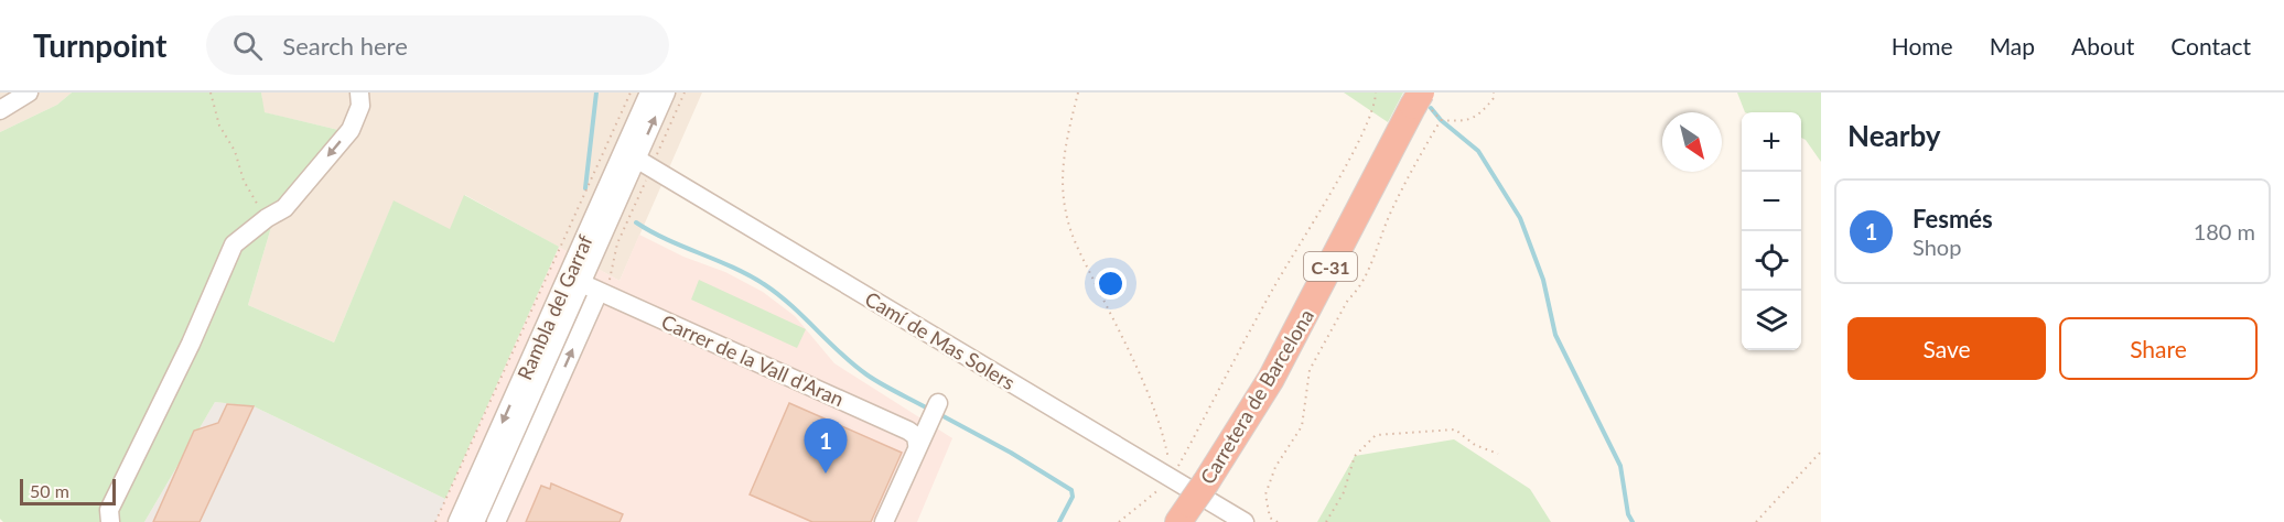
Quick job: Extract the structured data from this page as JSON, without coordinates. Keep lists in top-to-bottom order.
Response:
{
  "streets": {
    "highway": ["C-31", "Carretera de Barcelona"],
    "street": ["Rambla del Garraf", "Camí de Mas Solers", "Carrer de la Vall d'Aran"]
  },
  "crossings": [
    ["Rambla del Garraf", "Camí de Mas Solers"],
    ["Rambla del Garraf", "Carrer de la Vall d'Aran"]
  ],
  "scale_bar": "50 m",
  "north": "bottom right",
  "page": {
    "header": "Turnpoint",
    "search": "Search here",
    "nav": [
      "Home",
      "Map",
      "About",
      "Contact"
    ],
    "heading": "Nearby",
    "map_buttons": ["+", "−"],
    "list": [
      {
        "mark": "1",
        "name": "Fesmés",
        "note": "Shop",
        "value": "180 m"
      }
    ],
    "buttons": ["Save", "Share"],
    "pins": "1",
    "scale": "50 m"
  }
}
